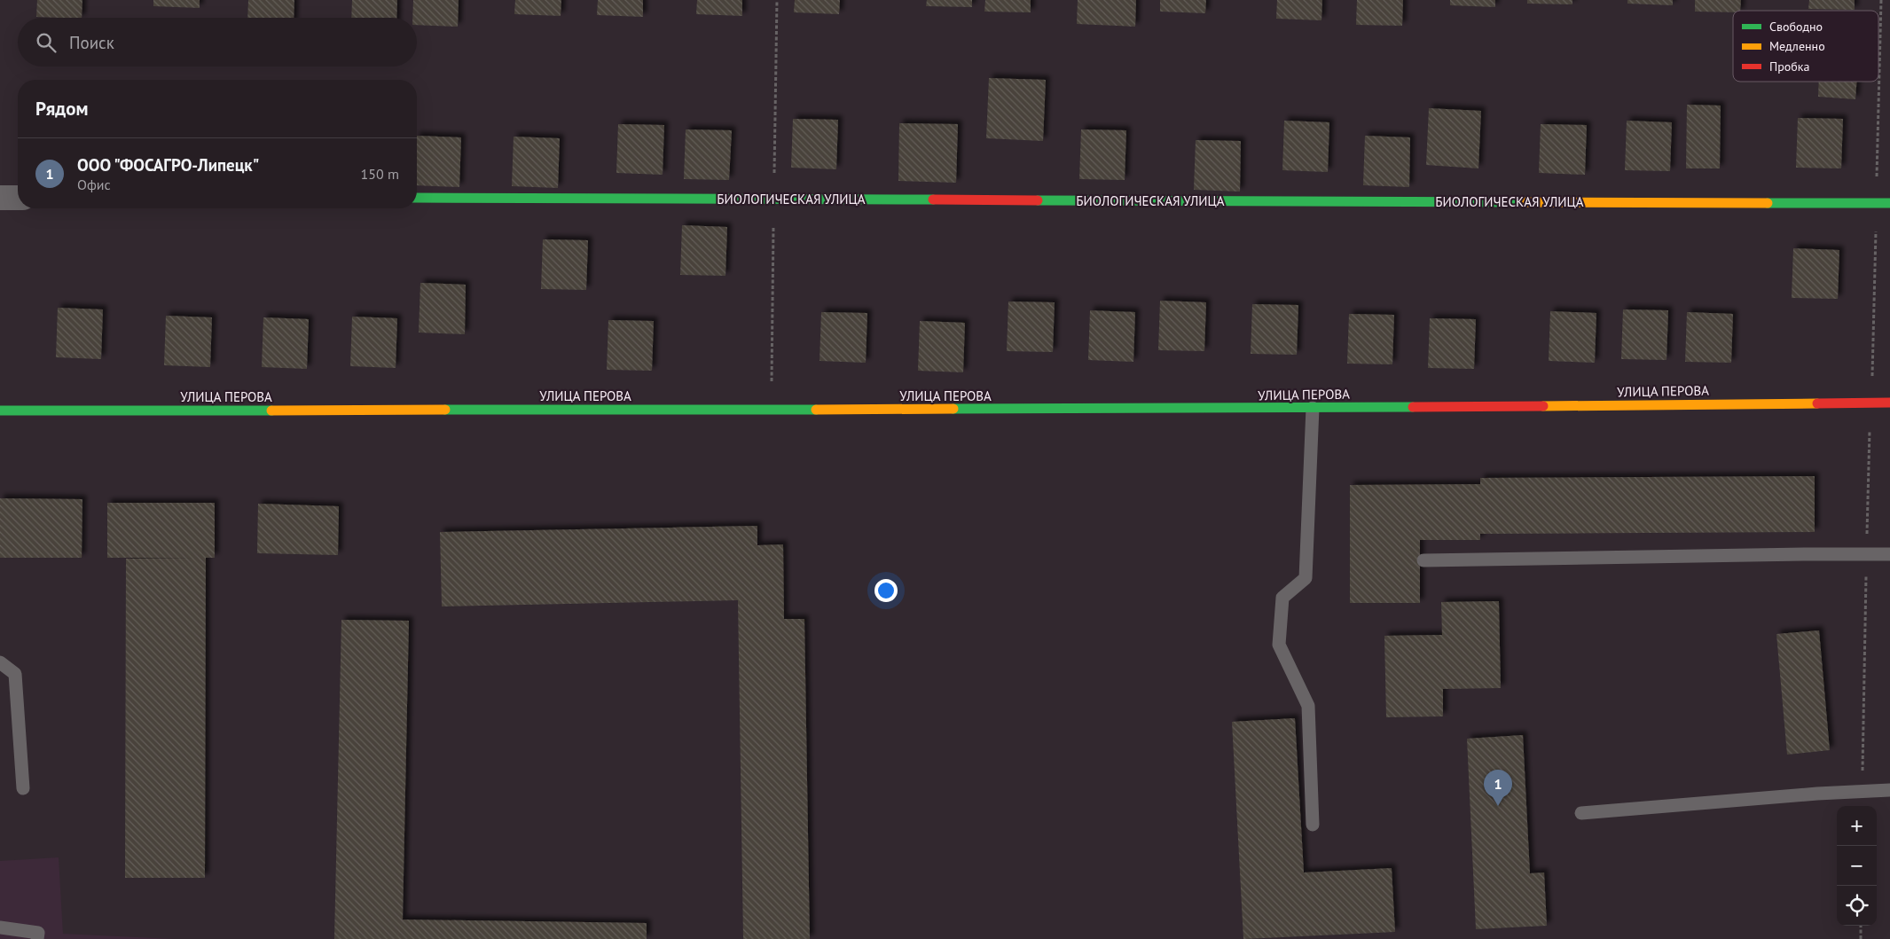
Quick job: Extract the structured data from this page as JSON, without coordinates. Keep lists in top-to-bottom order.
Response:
{
  "streets": {
    "street": ["БИОЛОГИЧЕСКАЯ УЛИЦА", "УЛИЦА ПЕРОВА"]
  },
  "legend": ["Свободно", "Медленно", "Пробка"],
  "page": {
    "search": "Поиск",
    "heading": "Рядом",
    "list": [
      {
        "mark": "1",
        "name": "ООО \"ФОСАГРО-Липецк\"",
        "note": "Офис",
        "value": "150 m"
      }
    ],
    "pins": "1",
    "map_buttons": ["+", "−"]
  }
}
